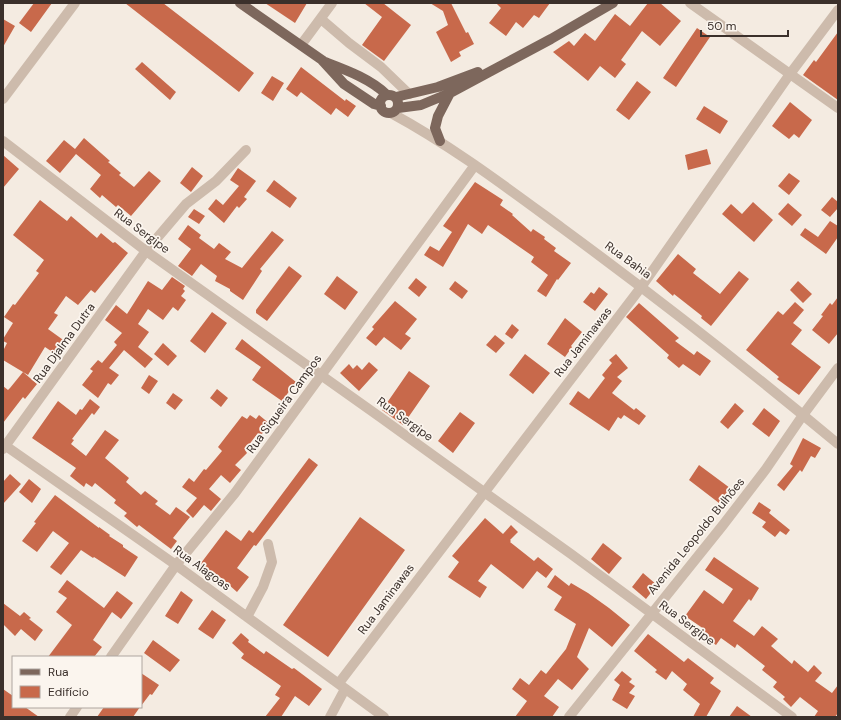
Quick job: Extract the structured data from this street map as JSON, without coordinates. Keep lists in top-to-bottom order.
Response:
{
  "streets": {
    "street": [
      "Rua Sergipe",
      "Rua Bahia",
      "Rua Jaminawas",
      "Rua Djalma Dutra",
      "Rua Siqueira Campos",
      "Avenida Leopoldo Bulhões",
      "Rua Alagoas"
    ]
  },
  "crossings": [
    ["Rua Sergipe", "Rua Jaminawas"],
    ["Rua Sergipe", "Rua Djalma Dutra"],
    ["Rua Sergipe", "Rua Siqueira Campos"],
    ["Rua Sergipe", "Avenida Leopoldo Bulhões"],
    ["Rua Bahia", "Rua Jaminawas"],
    ["Rua Bahia", "Rua Siqueira Campos"],
    ["Rua Bahia", "Avenida Leopoldo Bulhões"],
    ["Rua Jaminawas", "Rua Alagoas"],
    ["Rua Djalma Dutra", "Rua Alagoas"],
    ["Rua Siqueira Campos", "Rua Alagoas"]
  ],
  "legend": ["Rua", "Edifício"],
  "scale_bar": "50 m"
}
